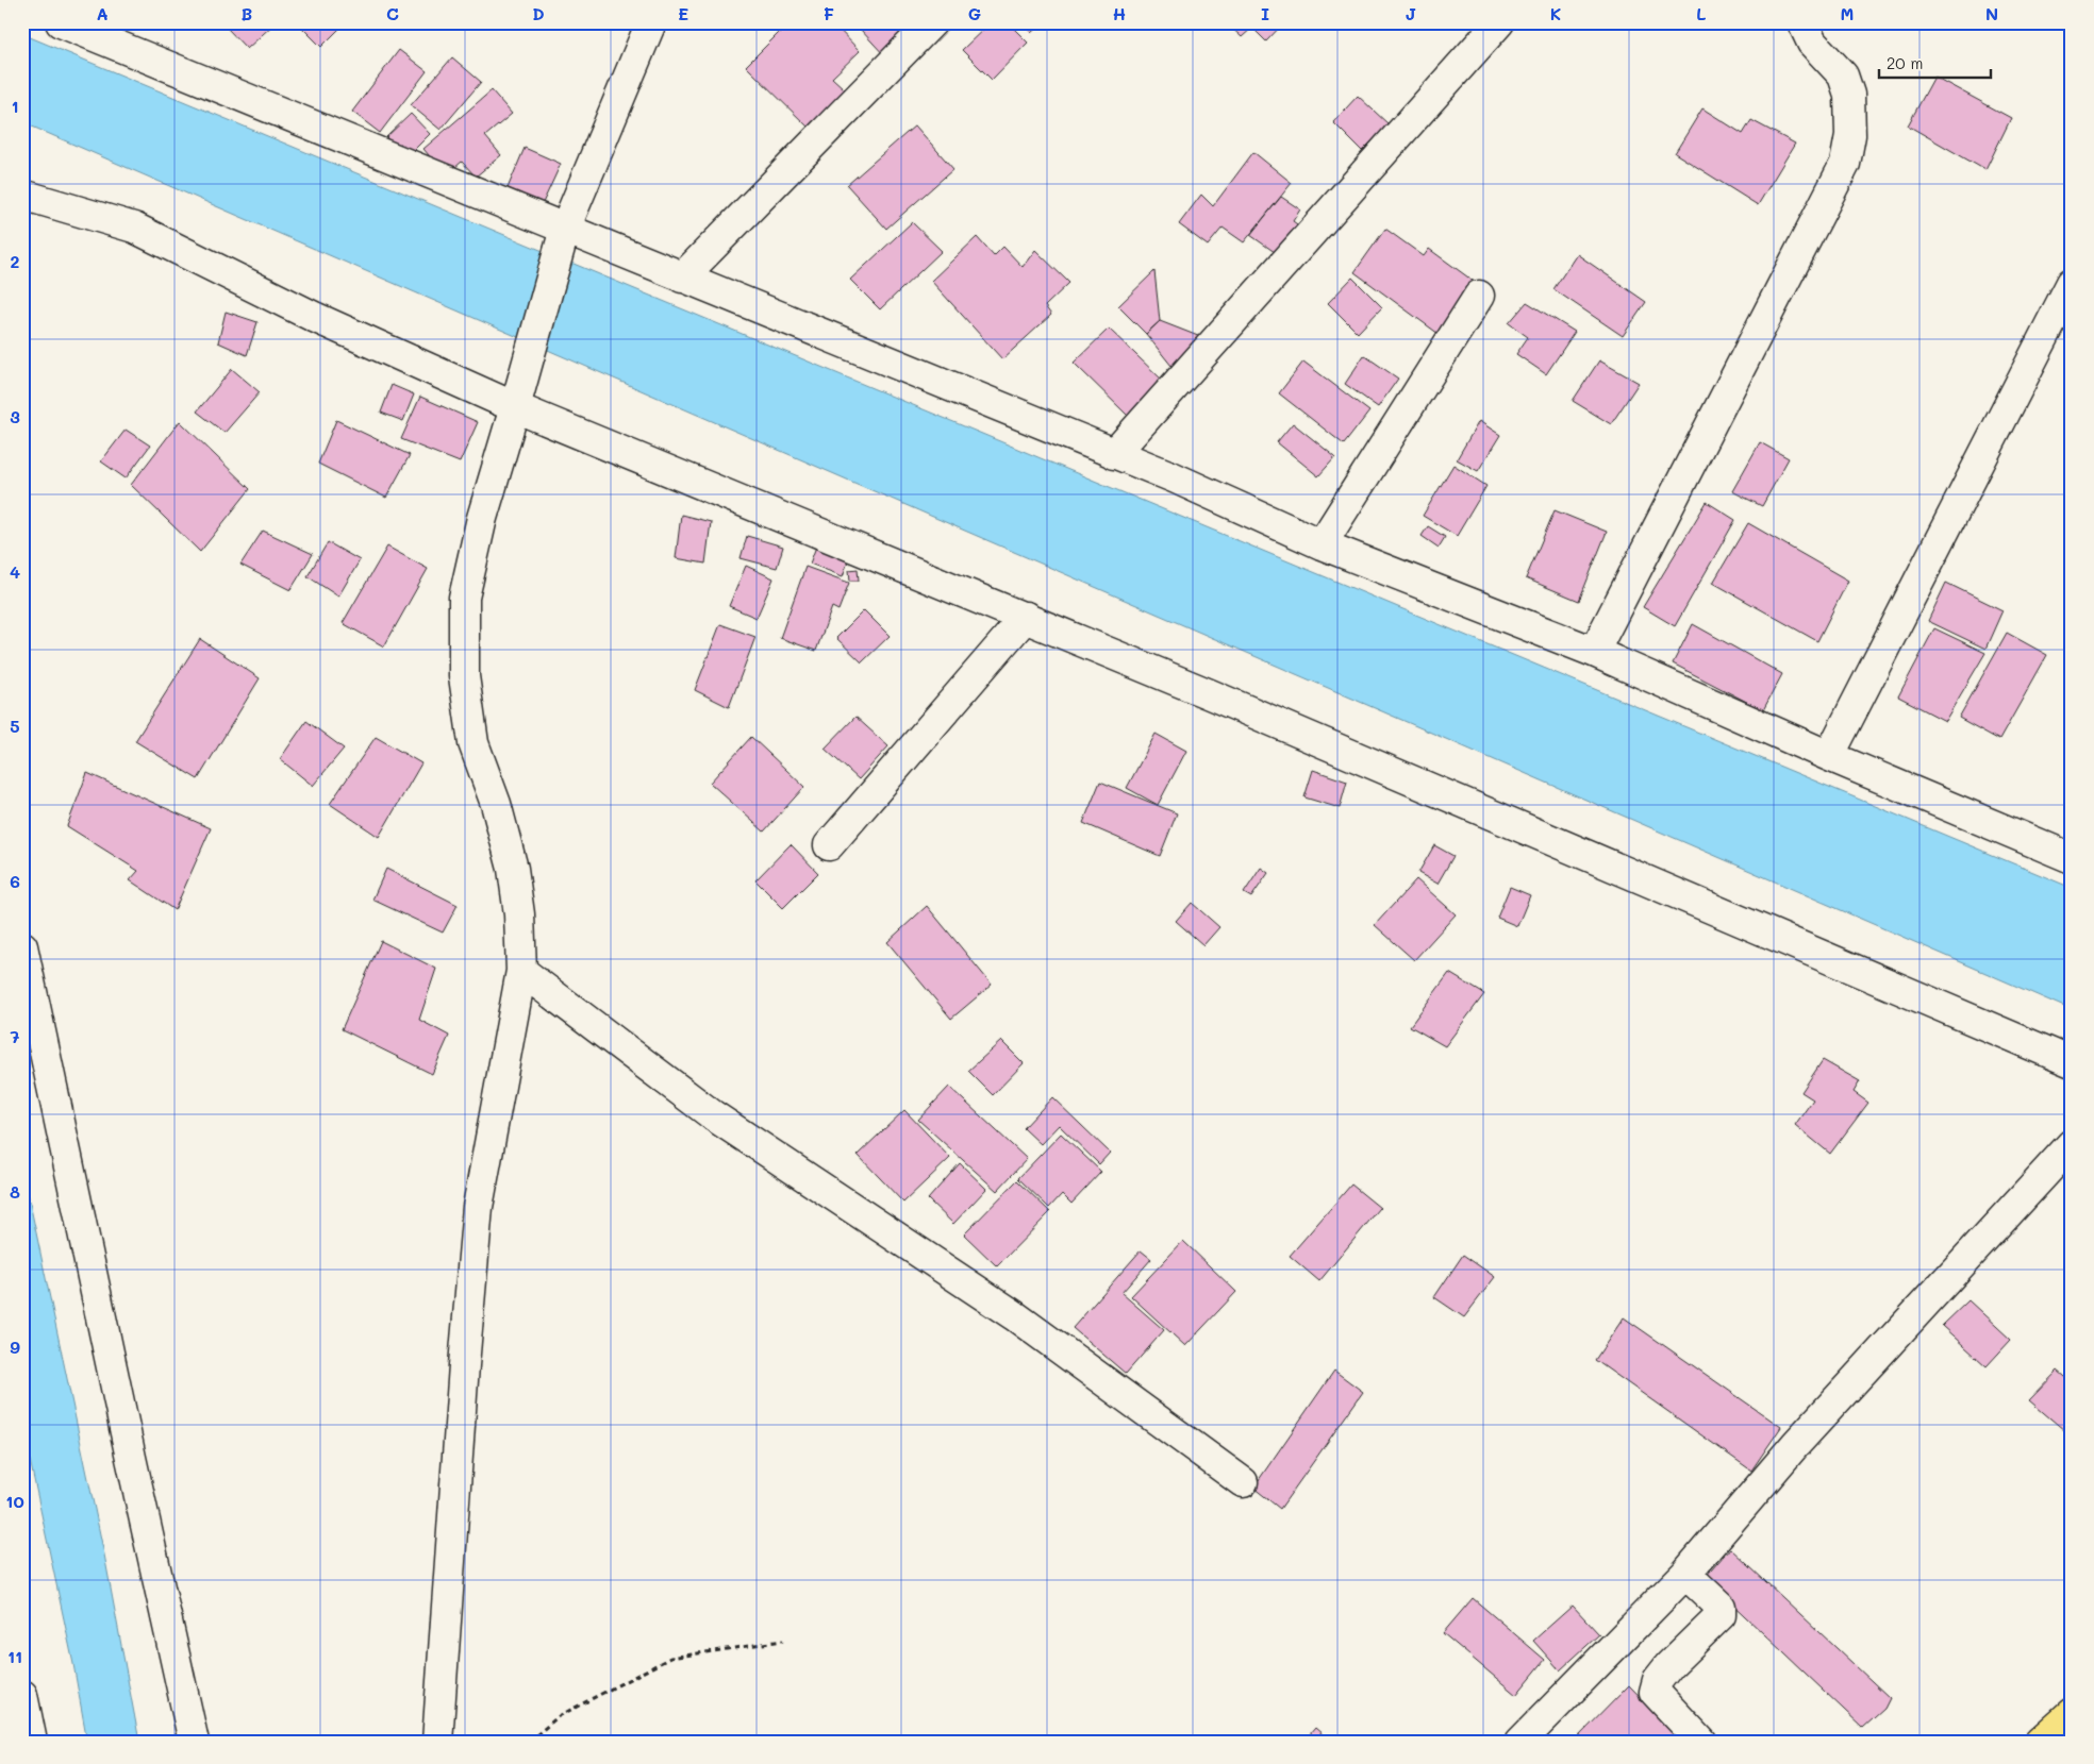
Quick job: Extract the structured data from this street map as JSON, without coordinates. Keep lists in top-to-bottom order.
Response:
{
  "scale_bar": "20 m",
  "grid": {
    "columns": [
      "A",
      "B",
      "C",
      "D",
      "E",
      "F",
      "G",
      "H",
      "I",
      "J",
      "K",
      "L",
      "M",
      "N"
    ],
    "rows": [
      "1",
      "2",
      "3",
      "4",
      "5",
      "6",
      "7",
      "8",
      "9",
      "10",
      "11"
    ]
  }
}
